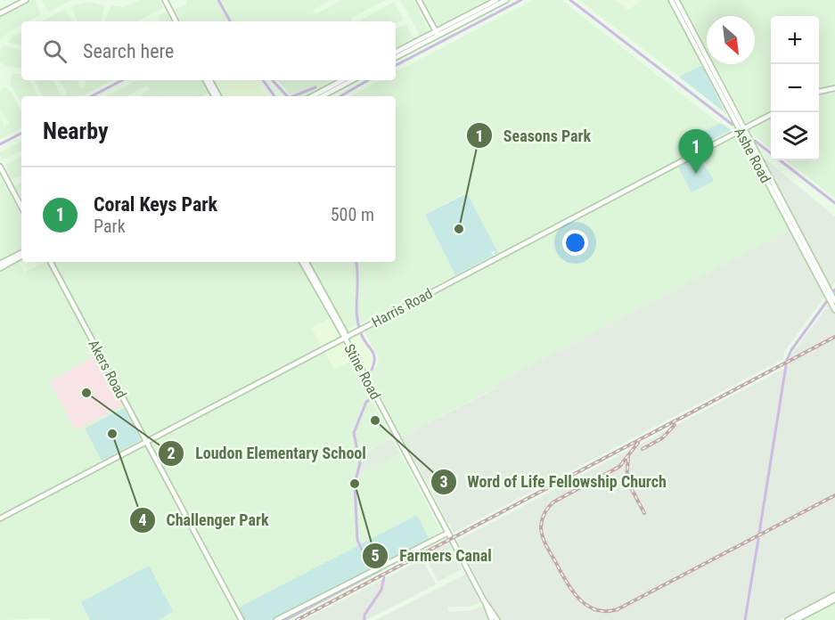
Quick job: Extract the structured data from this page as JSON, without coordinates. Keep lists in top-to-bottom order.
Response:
{
  "streets": {
    "street": [
      "Ashe Road",
      "Harris Road",
      "Akers Road",
      "Stine Road"
    ]
  },
  "crossings": [
    ["Ashe Road", "Harris Road"],
    ["Harris Road", "Akers Road"],
    ["Harris Road", "Stine Road"]
  ],
  "places": [
    "Seasons Park",
    "Loudon Elementary School",
    "Word of Life Fellowship Church",
    "Challenger Park",
    "Farmers Canal"
  ],
  "north": "bottom right",
  "page": {
    "map_buttons": ["+", "−"],
    "search": "Search here",
    "heading": "Nearby",
    "pins": "1",
    "list": [
      {
        "mark": "1",
        "name": "Coral Keys Park",
        "note": "Park",
        "value": "500 m"
      }
    ]
  }
}
